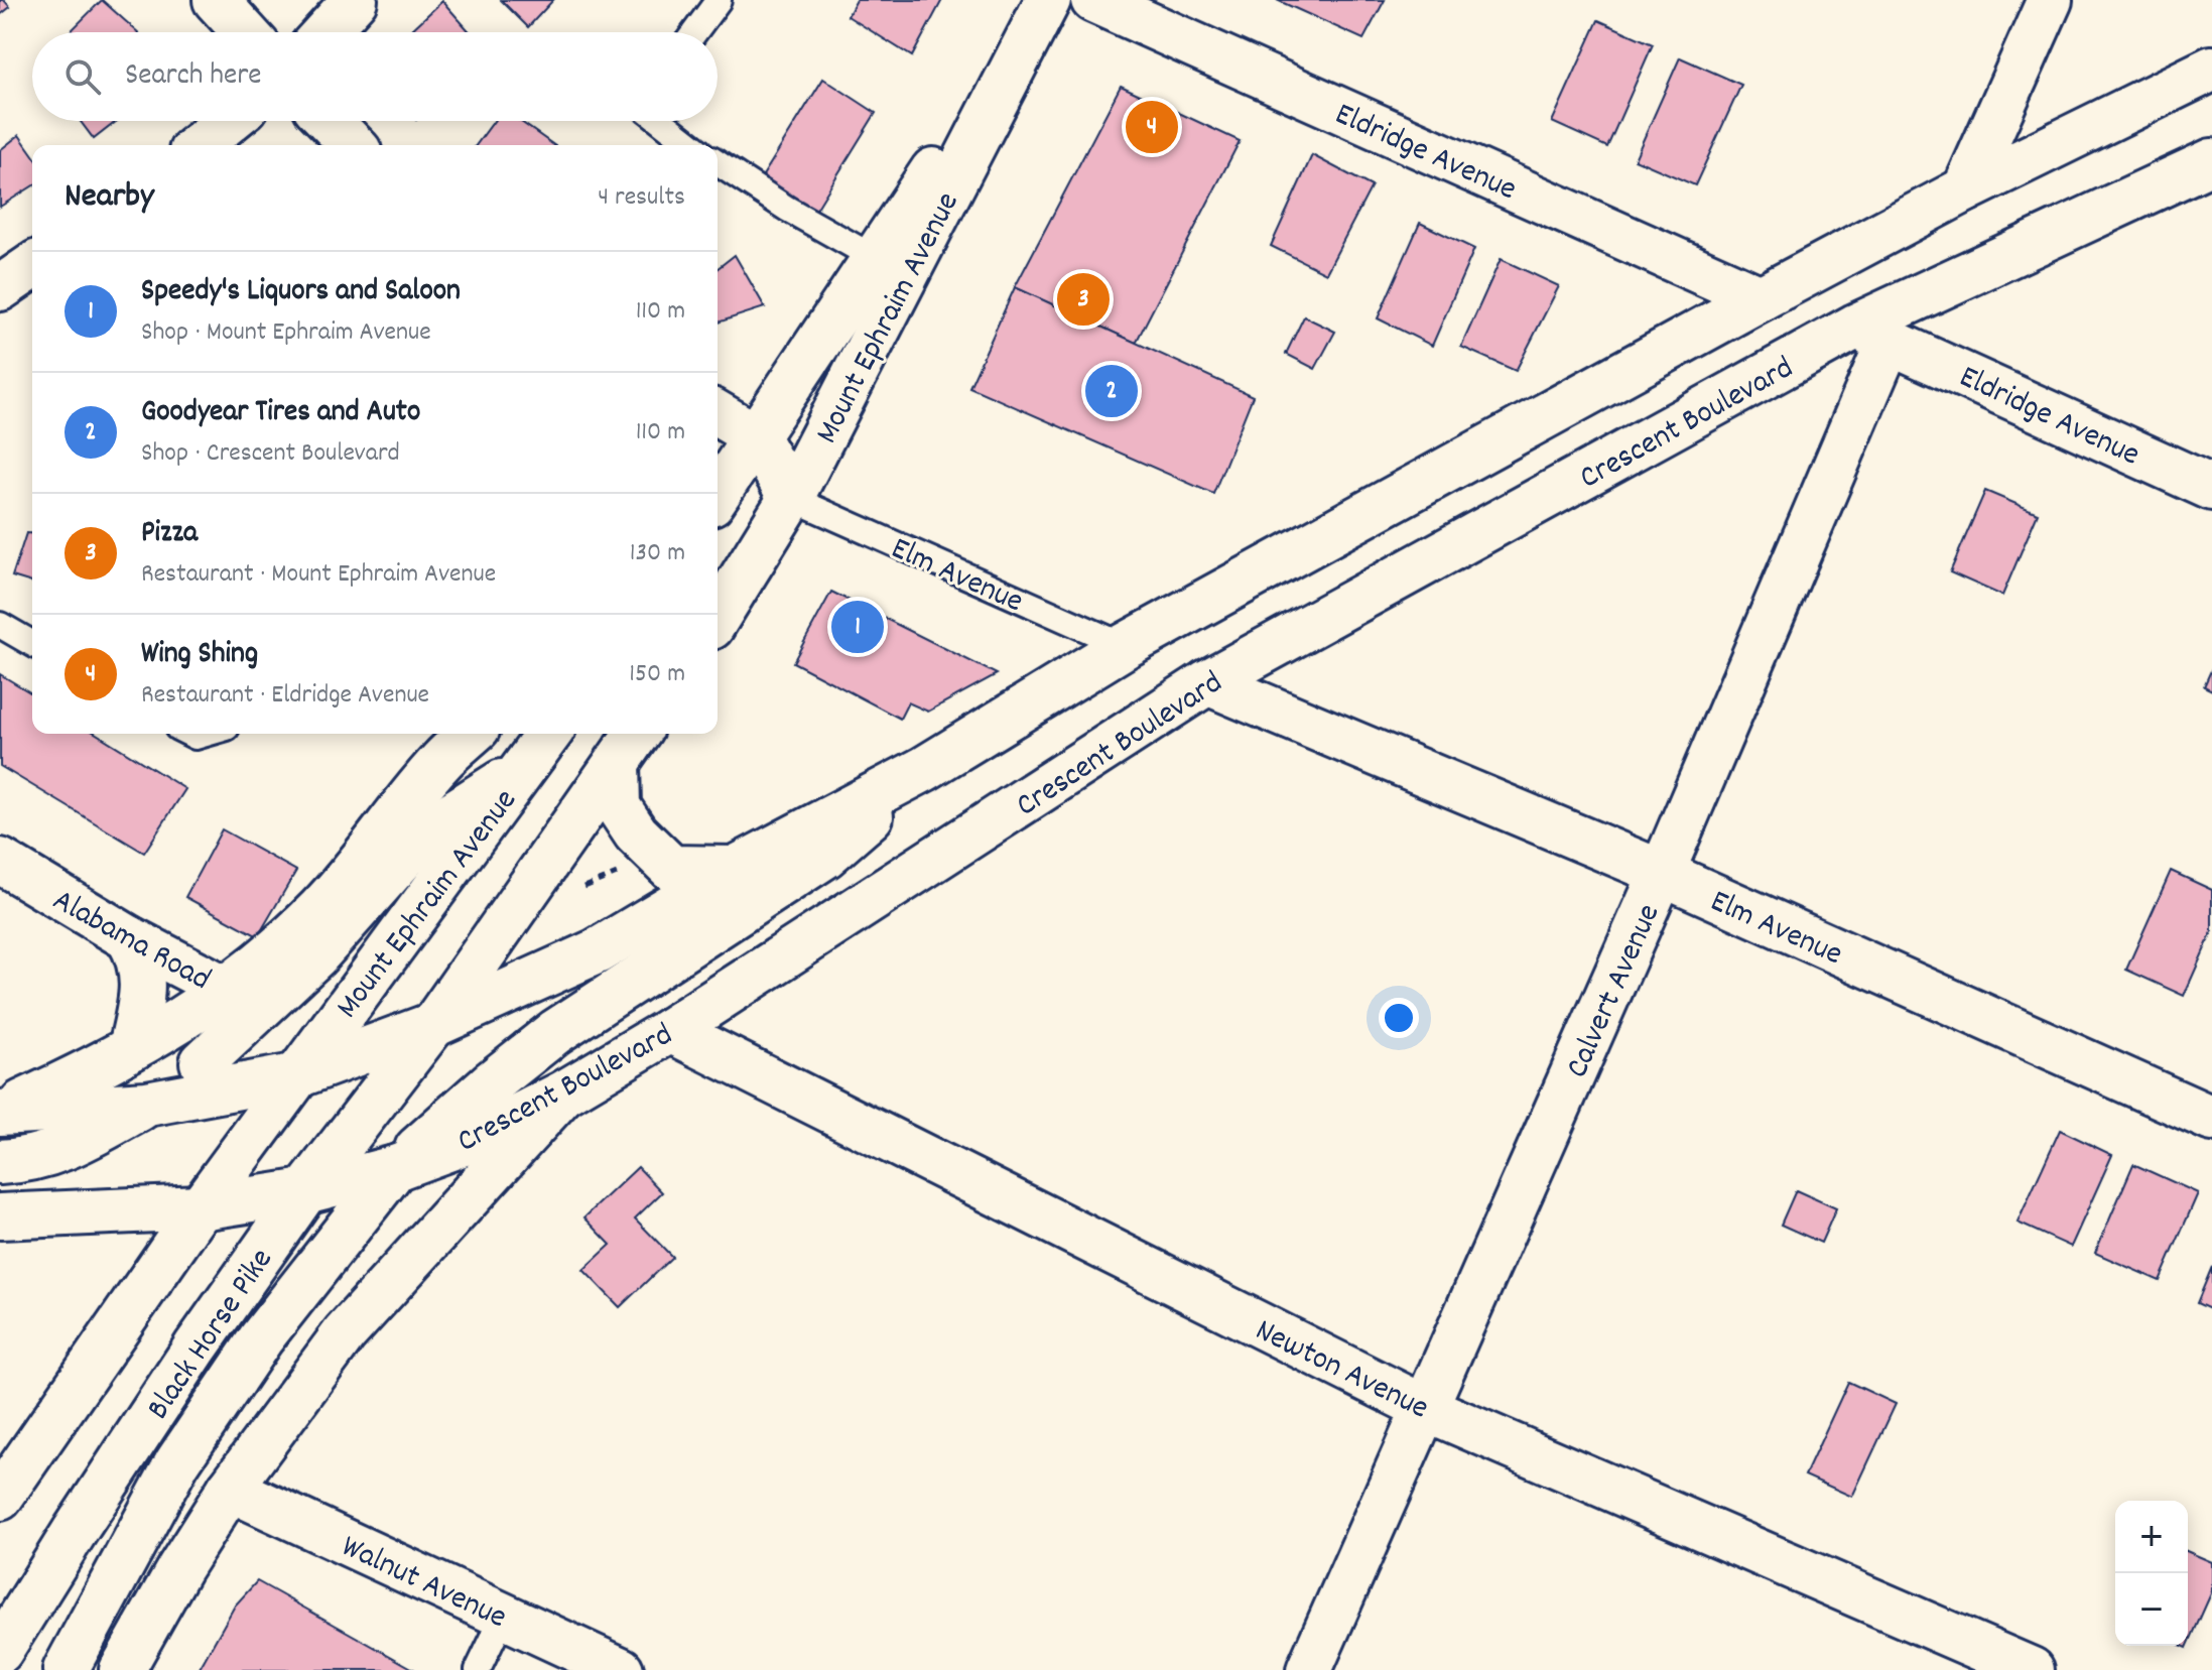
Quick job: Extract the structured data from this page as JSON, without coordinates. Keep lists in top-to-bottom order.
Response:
{
  "streets": {
    "main road": [
      "Eldridge Avenue",
      "Mount Ephraim Avenue",
      "Crescent Boulevard",
      "Elm Avenue",
      "Alabama Road",
      "Calvert Avenue",
      "Black Horse Pike",
      "Newton Avenue",
      "Walnut Avenue"
    ]
  },
  "crossings": [
    ["Eldridge Avenue", "Crescent Boulevard"],
    ["Eldridge Avenue", "Calvert Avenue"],
    ["Mount Ephraim Avenue", "Elm Avenue"],
    ["Crescent Boulevard", "Elm Avenue"],
    ["Crescent Boulevard", "Calvert Avenue"],
    ["Crescent Boulevard", "Black Horse Pike"],
    ["Crescent Boulevard", "Newton Avenue"],
    ["Elm Avenue", "Calvert Avenue"],
    ["Calvert Avenue", "Newton Avenue"]
  ],
  "page": {
    "search": "Search here",
    "pins": [
      "4",
      "3",
      "2",
      "1"
    ],
    "heading": ["Nearby", "4 results"],
    "list": [
      {
        "mark": "1",
        "name": "Speedy's Liquors and Saloon",
        "note": "Shop · Mount Ephraim Avenue",
        "value": "110 m"
      },
      {
        "mark": "2",
        "name": "Goodyear Tires and Auto",
        "note": "Shop · Crescent Boulevard",
        "value": "110 m"
      },
      {
        "mark": "3",
        "name": "Pizza",
        "note": "Restaurant · Mount Ephraim Avenue",
        "value": "130 m"
      },
      {
        "mark": "4",
        "name": "Wing Shing",
        "note": "Restaurant · Eldridge Avenue",
        "value": "150 m"
      }
    ],
    "map_buttons": ["+", "−"]
  }
}
